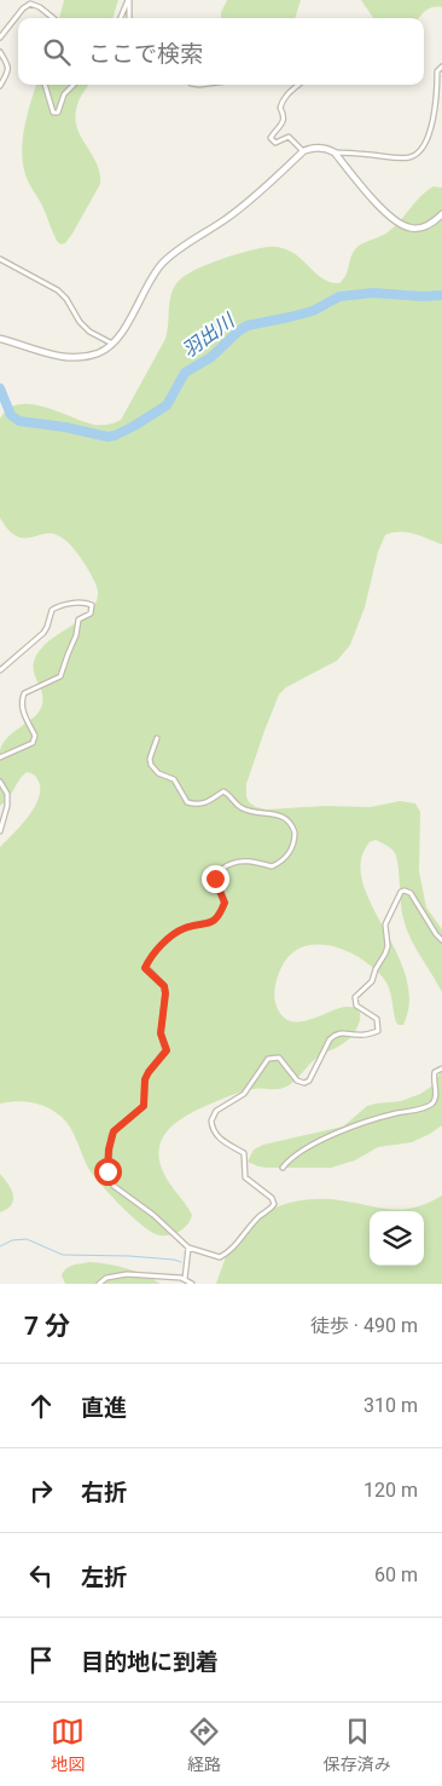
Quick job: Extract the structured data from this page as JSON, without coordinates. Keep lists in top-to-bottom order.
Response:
{
  "water": ["羽出川"],
  "page": {
    "search": "ここで検索",
    "heading": ["7 分", "徒歩 · 490 m"],
    "list": [
      ["直進", "310 m"],
      ["右折", "120 m"],
      ["左折", "60 m"],
      "目的地に到着"
    ],
    "nav": ["地図", "経路", "保存済み"]
  }
}
